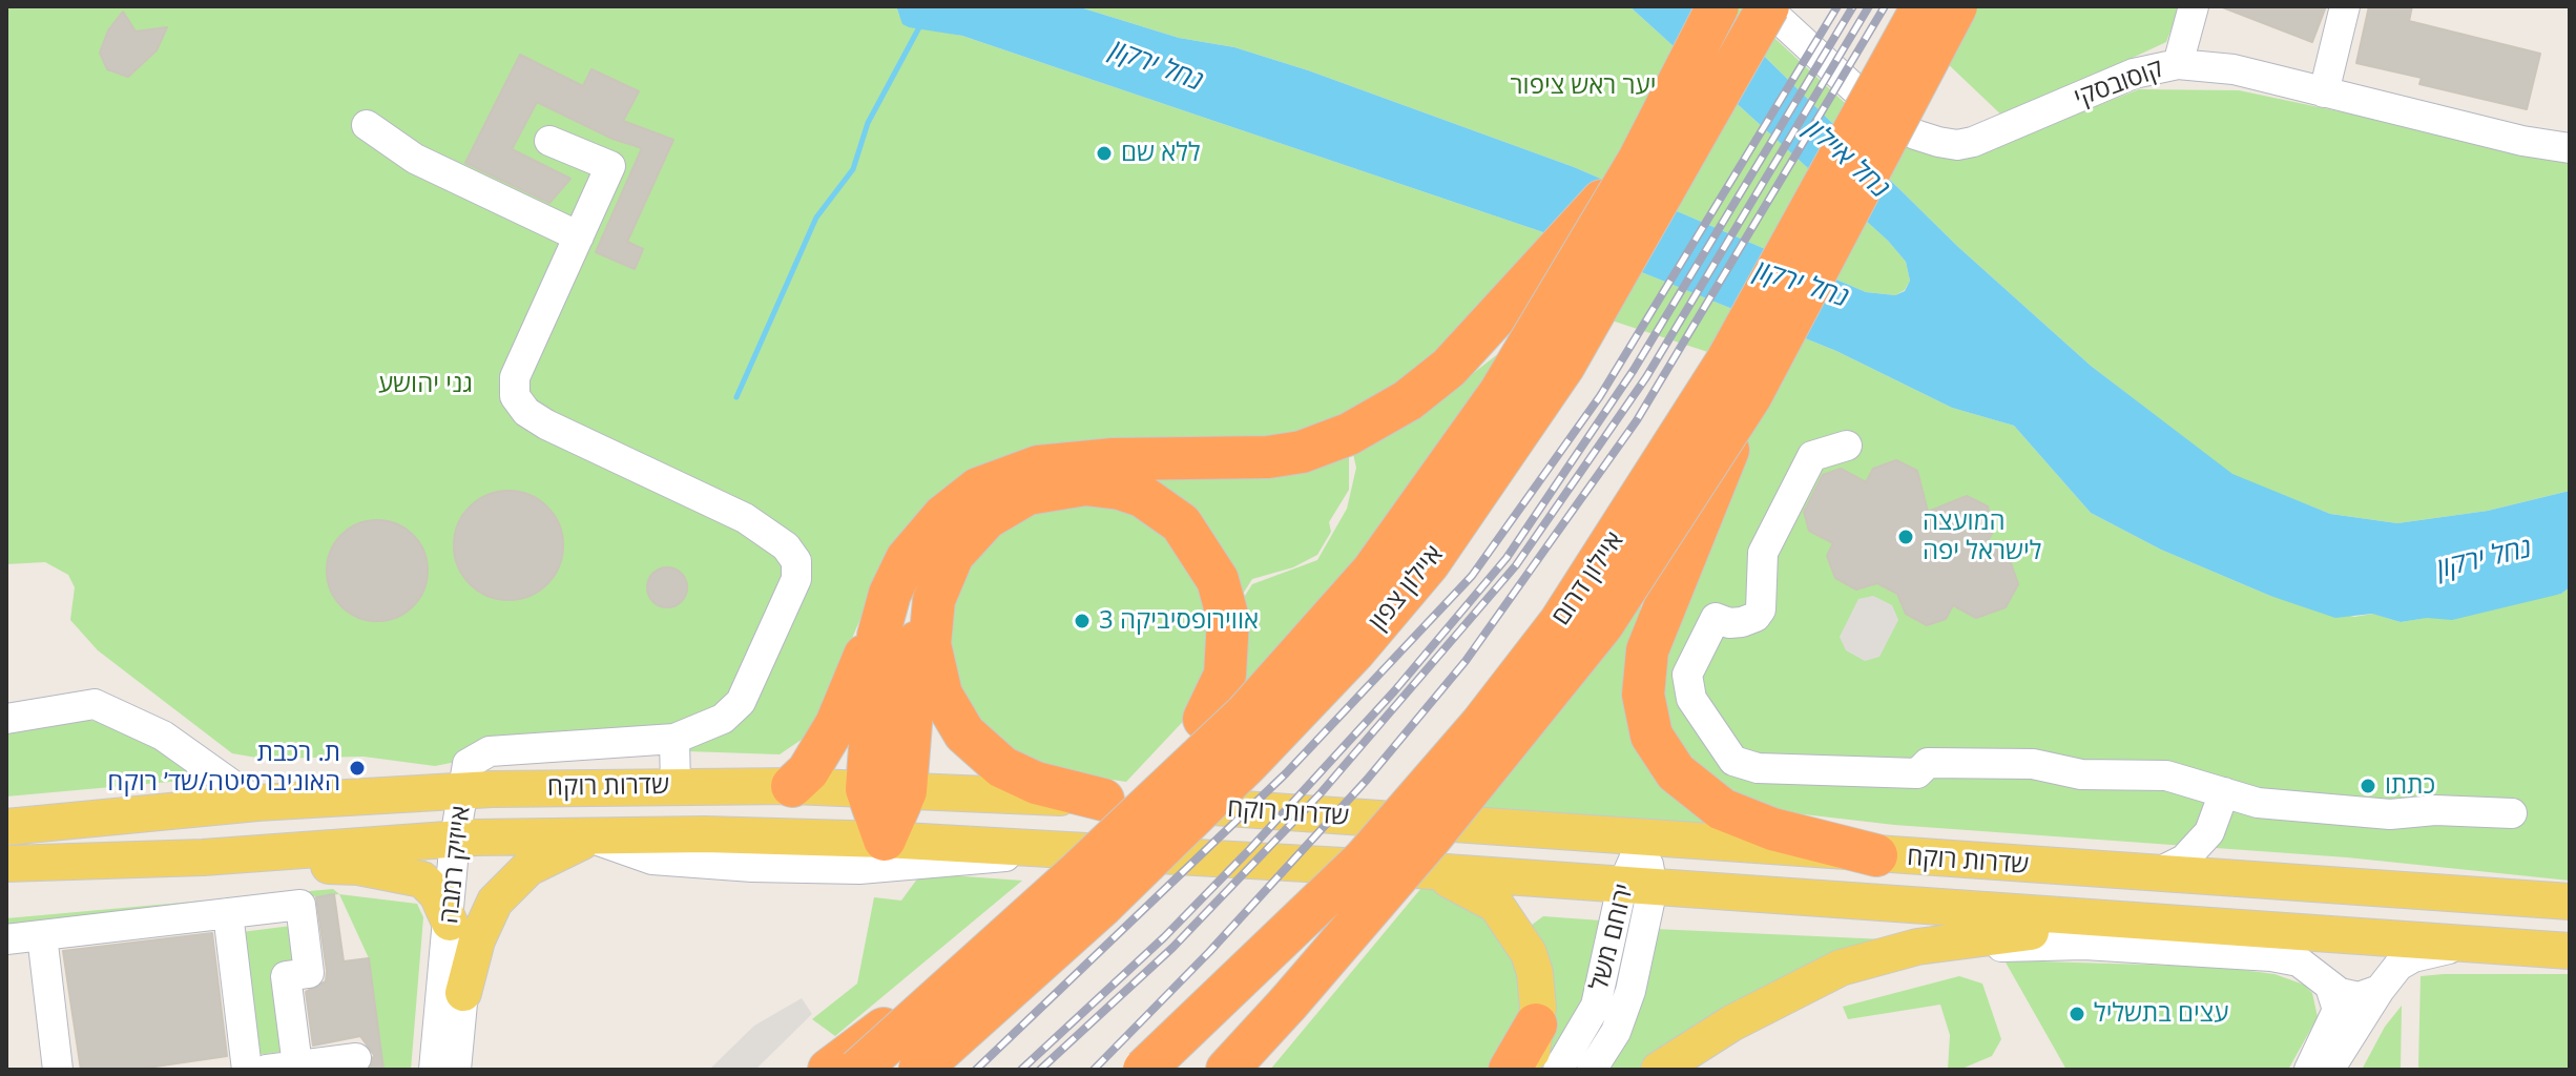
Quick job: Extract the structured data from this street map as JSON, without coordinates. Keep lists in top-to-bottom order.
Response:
{
  "streets": {
    "highway": ["איילון דרום", "איילון צפון"],
    "main road": ["שדרות רוקח"],
    "street": ["קוסובסקי", "אייזיק רמבה", "ירוחם משל"]
  },
  "crossings": [
    ["קוסובסקי", "איילון צפון"],
    ["שדרות רוקח", "אייזיק רמבה"],
    ["שדרות רוקח", "ירוחם משל"]
  ],
  "water": ["נחל ירקון", "נחל איילון"],
  "parks": ["יער ראש ציפור", "גני יהושע"],
  "places": [
    "ללא שם",
    "המועצה לישראל יפה",
    "אווירופסיביקה 3",
    "ת. רכבת האוניברסיטה/שד׳ רוקח",
    "כתתו",
    "עצים בתשליל"
  ]
}
